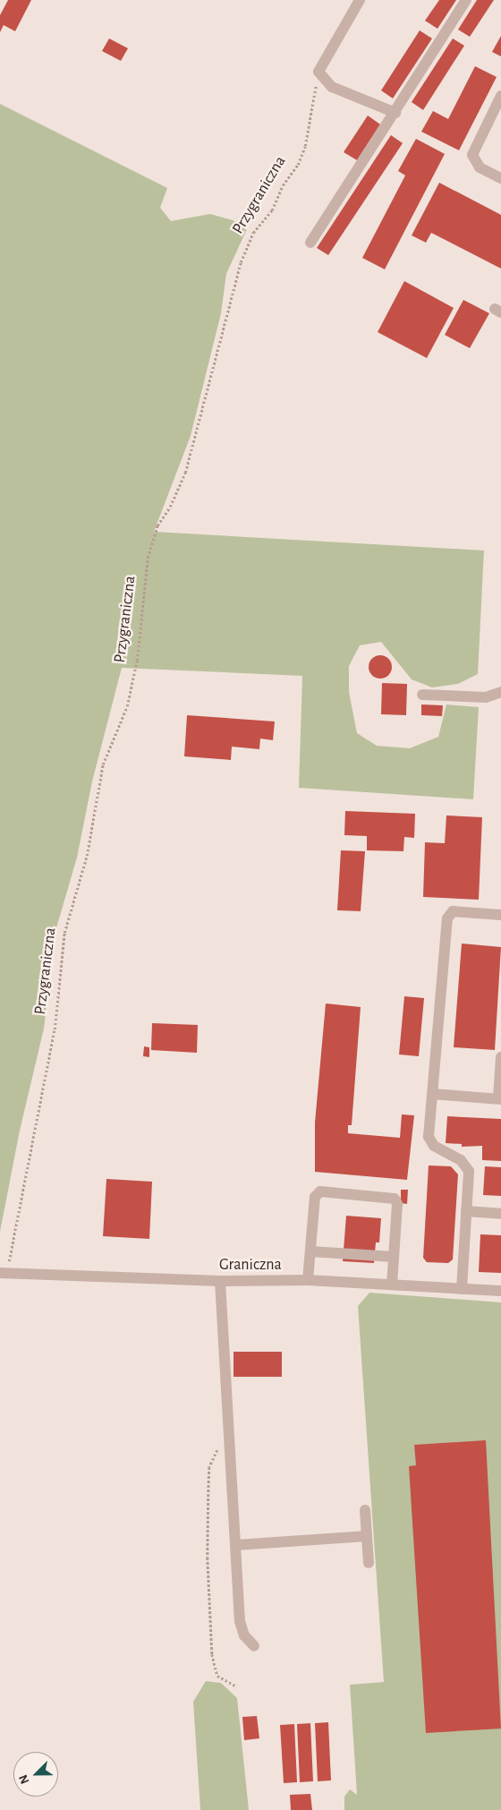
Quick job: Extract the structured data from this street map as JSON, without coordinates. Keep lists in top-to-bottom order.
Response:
{
  "streets": {
    "street": ["Graniczna"],
    "path": ["Przygraniczna"]
  },
  "crossings": [
    ["Przygraniczna", "Graniczna"]
  ],
  "north": "bottom left"
}
